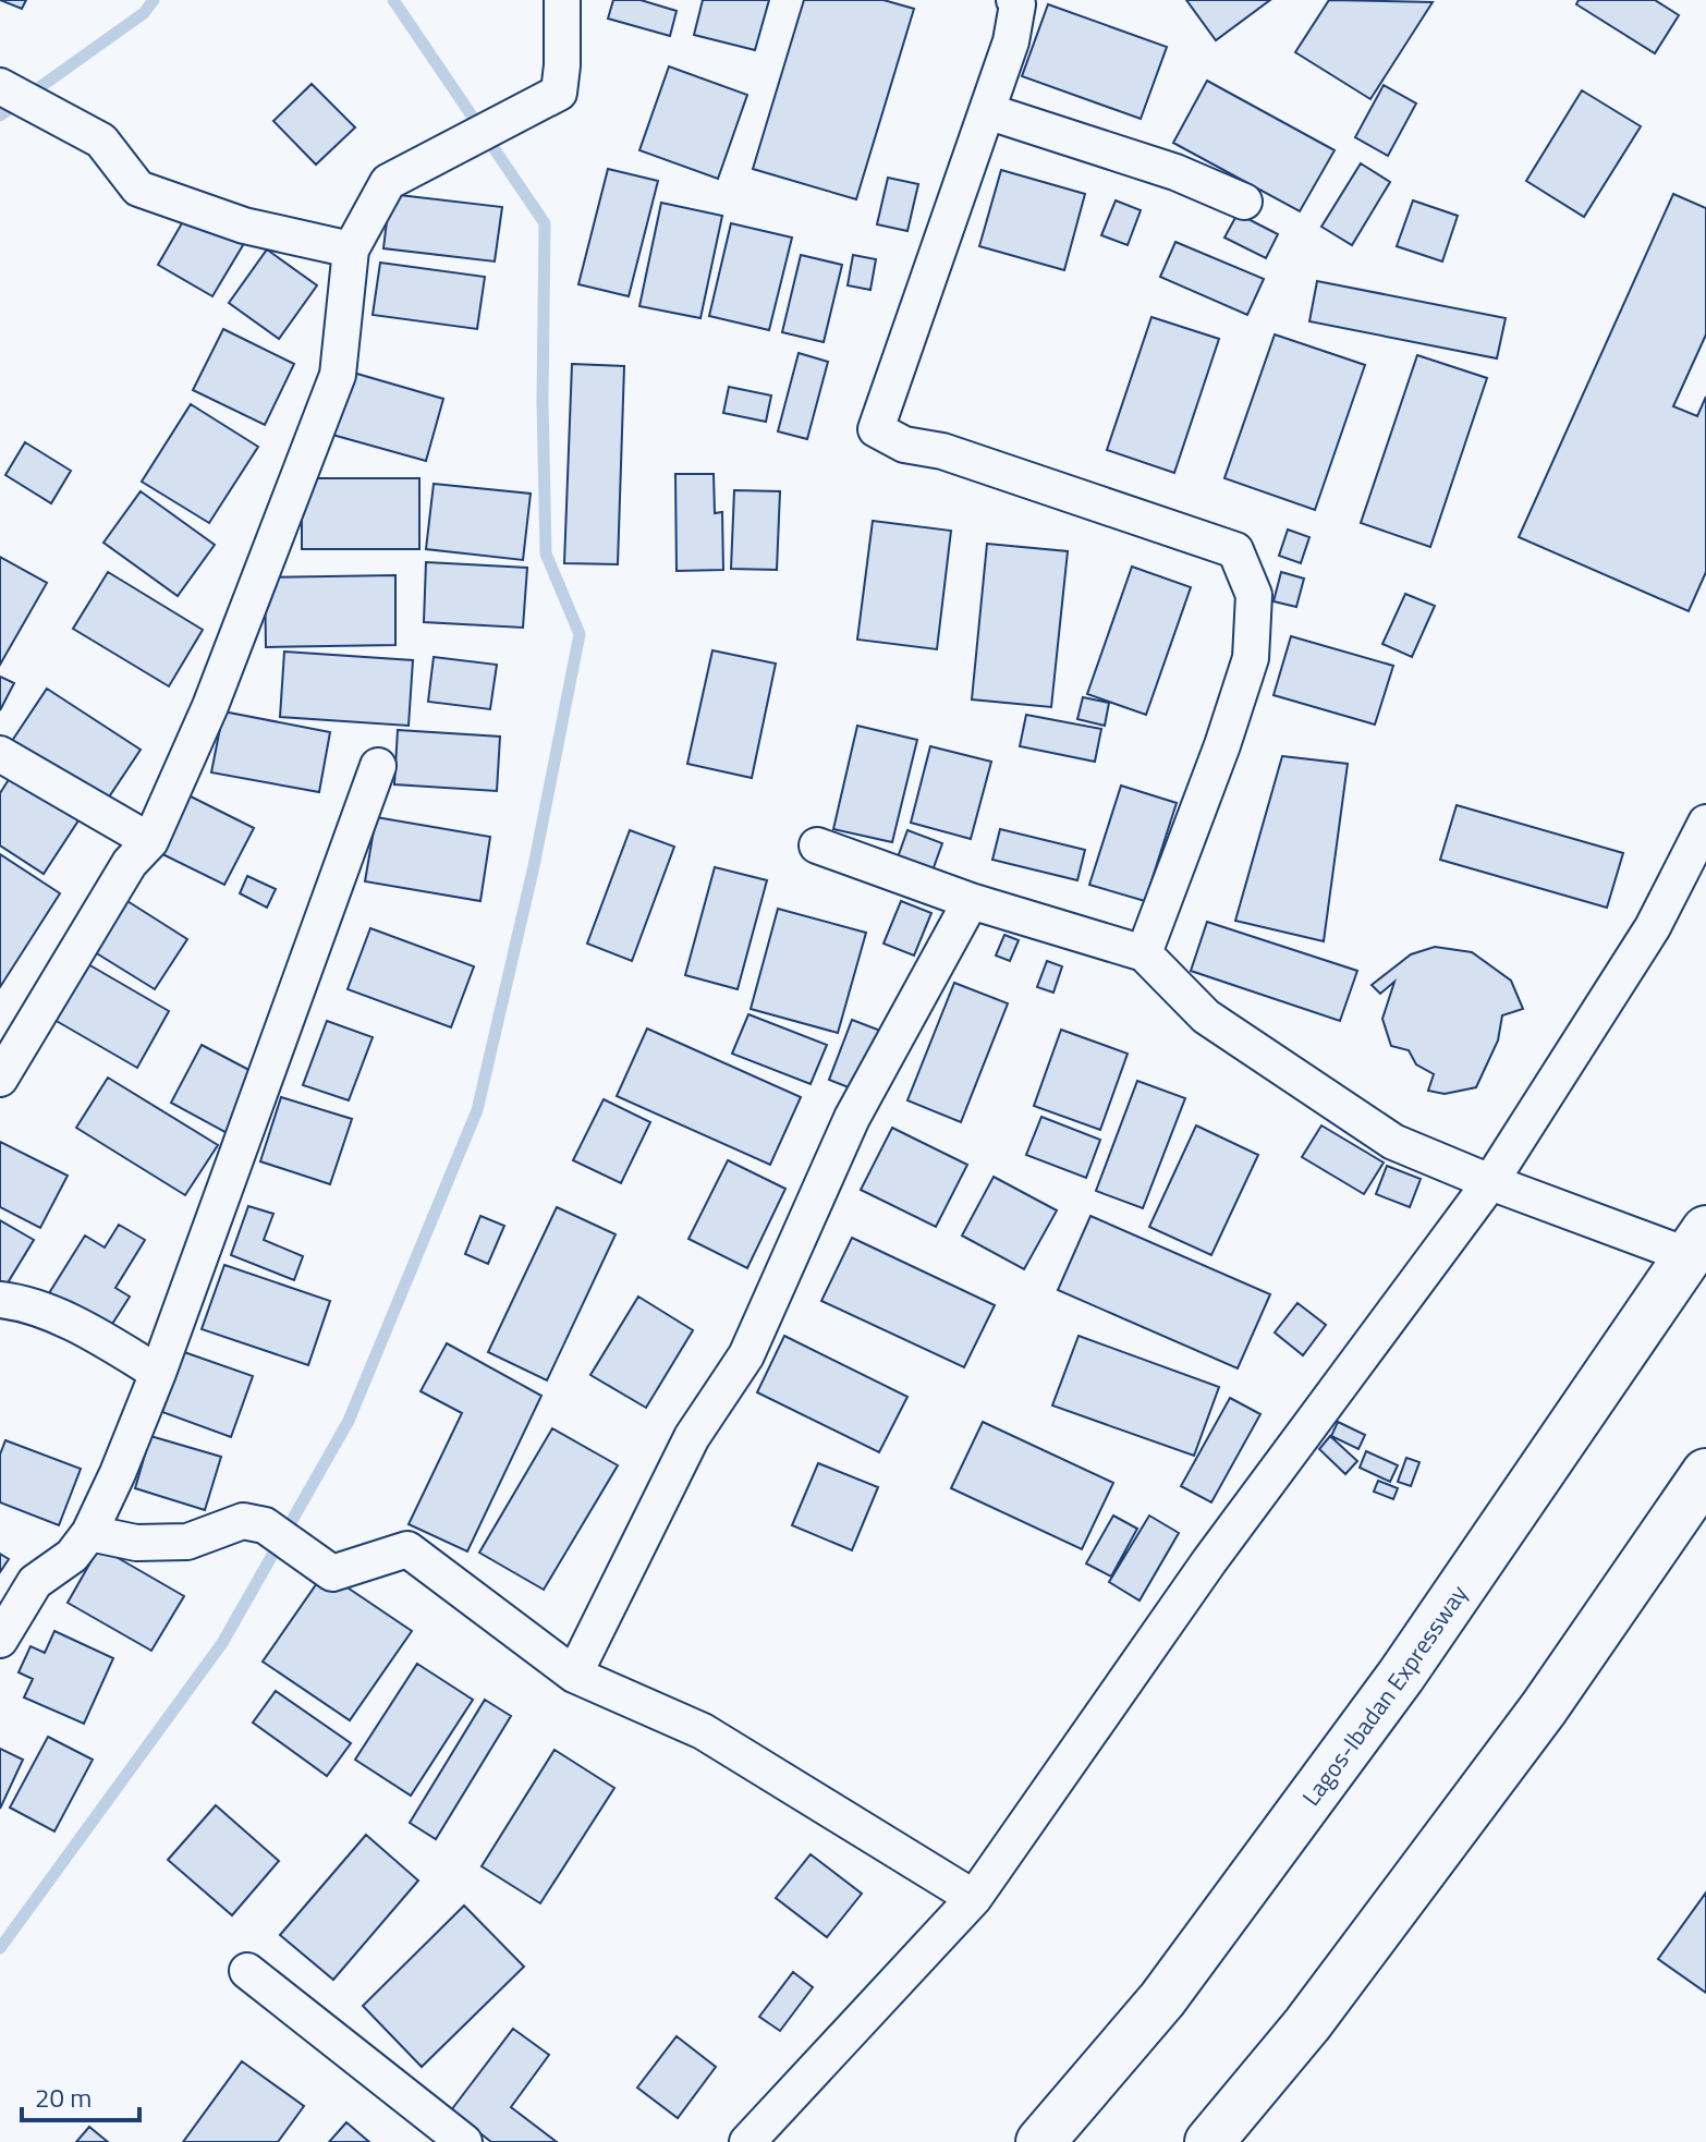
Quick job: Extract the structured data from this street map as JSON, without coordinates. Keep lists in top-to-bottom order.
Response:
{
  "streets": {
    "highway": ["Lagos-Ibadan Expressway"]
  },
  "scale_bar": "20 m"
}
